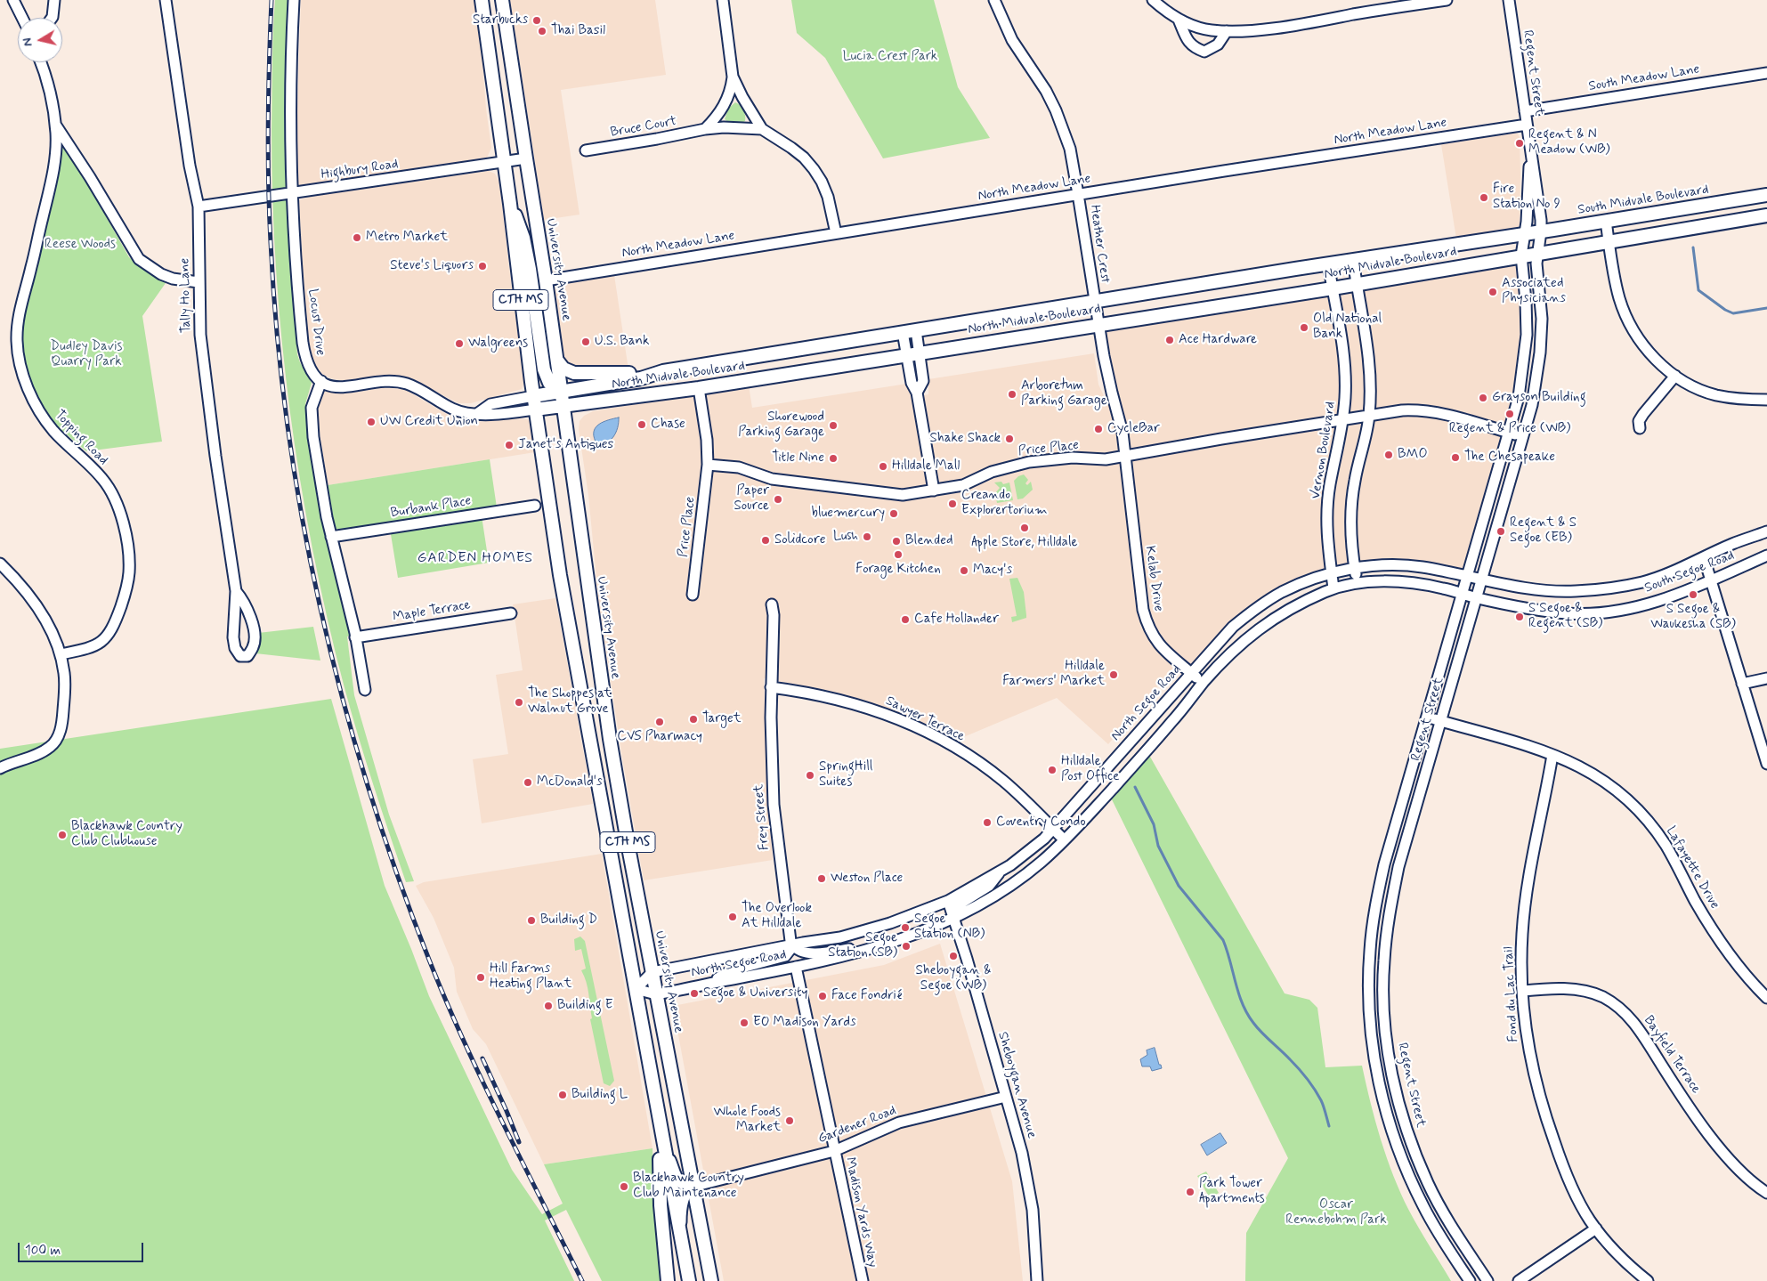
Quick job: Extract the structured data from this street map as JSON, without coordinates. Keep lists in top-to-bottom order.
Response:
{
  "streets": {
    "main road": [
      "South Midvale Boulevard",
      "North Midvale Boulevard",
      "University Avenue",
      "CTH MS"
    ],
    "street": [
      "Regent Street",
      "South Meadow Lane",
      "Bruce Court",
      "North Meadow Lane",
      "Highbury Road",
      "Heather Crest",
      "Tally Ho Lane",
      "Locust Drive",
      "Topping Road",
      "Price Place",
      "Vernon Boulevard",
      "Burbank Place",
      "South Segoe Road",
      "Kelab Drive",
      "Maple Terrace",
      "North Segoe Road",
      "Sawyer Terrace",
      "Frey Street",
      "Lafayette Drive",
      "Fond du Lac Trail",
      "Bayfield Terrace",
      "Sheboygan Avenue",
      "Gardener Road",
      "Madison Yards Way"
    ]
  },
  "crossings": [
    ["Regent Street", "South Meadow Lane"],
    ["Regent Street", "North Meadow Lane"],
    ["Regent Street", "South Midvale Boulevard"],
    ["Regent Street", "North Midvale Boulevard"],
    ["Regent Street", "Price Place"],
    ["Regent Street", "South Segoe Road"],
    ["Regent Street", "North Segoe Road"],
    ["Regent Street", "Lafayette Drive"],
    ["North Meadow Lane", "Heather Crest"],
    ["North Meadow Lane", "University Avenue"],
    ["Highbury Road", "University Avenue"],
    ["Highbury Road", "Tally Ho Lane"],
    ["Highbury Road", "CTH MS"],
    ["Highbury Road", "Locust Drive"],
    ["South Midvale Boulevard", "North Midvale Boulevard"],
    ["Heather Crest", "North Midvale Boulevard"],
    ["Heather Crest", "Price Place"],
    ["Heather Crest", "Kelab Drive"],
    ["North Midvale Boulevard", "University Avenue"],
    ["North Midvale Boulevard", "CTH MS"],
    ["North Midvale Boulevard", "Vernon Boulevard"],
    ["University Avenue", "North Segoe Road"],
    ["University Avenue", "Gardener Road"],
    ["CTH MS", "North Segoe Road"],
    ["Price Place", "Vernon Boulevard"],
    ["Price Place", "Kelab Drive"],
    ["Vernon Boulevard", "North Segoe Road"],
    ["South Segoe Road", "North Segoe Road"],
    ["Kelab Drive", "North Segoe Road"],
    ["North Segoe Road", "Sawyer Terrace"],
    ["North Segoe Road", "Frey Street"],
    ["North Segoe Road", "Sheboygan Avenue"],
    ["North Segoe Road", "Madison Yards Way"],
    ["Sawyer Terrace", "Frey Street"],
    ["Lafayette Drive", "Fond du Lac Trail"],
    ["Fond du Lac Trail", "Bayfield Terrace"],
    ["Sheboygan Avenue", "Gardener Road"],
    ["Gardener Road", "Madison Yards Way"]
  ],
  "districts": ["GARDEN HOMES"],
  "parks": [
    "Lucia Crest Park",
    "Reese Woods",
    "Dudley Davis Quarry Park",
    "Oscar Rennebohm Park"
  ],
  "places": [
    "Starbucks",
    "Thai Basil",
    "Regent & N Meadow (WB)",
    "Fire Station No 9",
    "Metro Market",
    "Steve's Liquors",
    "Associated Physicians",
    "Old National Bank",
    "Ace Hardware",
    "U.S. Bank",
    "Walgreens",
    "Arboretum Parking Garage",
    "Grayson Building",
    "Regent & Price (WB)",
    "UW Credit Union",
    "Chase",
    "Shorewood Parking Garage",
    "CycleBar",
    "Shake Shack",
    "Janet's Antiques",
    "BMO",
    "The Chesapeake",
    "Title Nine",
    "Hilldale Mall",
    "Paper Source",
    "Creando Explorertorium",
    "bluemercury",
    "Apple Store, Hilldale",
    "Regent & S Segoe (EB)",
    "Lush",
    "Solidcore",
    "Blended",
    "Forage Kitchen",
    "Macy's",
    "S Segoe & Waukesha (SB)",
    "S Segoe & Regent (SB)",
    "Cafe Hollander",
    "Hilldale Farmers' Market",
    "The Shoppes at Walnut Grove",
    "Target",
    "CVS Pharmacy",
    "Hilldale Post Office",
    "SpringHill Suites",
    "McDonald's",
    "Coventry Condo",
    "Blackhawk Country Club Clubhouse",
    "Weston Place",
    "The Overlook At Hilldale",
    "Building D",
    "Segoe Station (NB)",
    "Segoe Station (SB)",
    "Sheboygan & Segoe (WB)",
    "Hill Farms Heating Plant",
    "Segoe & University",
    "Face Fondrié",
    "Building E",
    "EO Madison Yards",
    "Building L",
    "Whole Foods Market",
    "Blackhawk Country Club Maintenance",
    "Park Tower Apartments"
  ],
  "scale_bar": "100 m",
  "north": "left"
}
